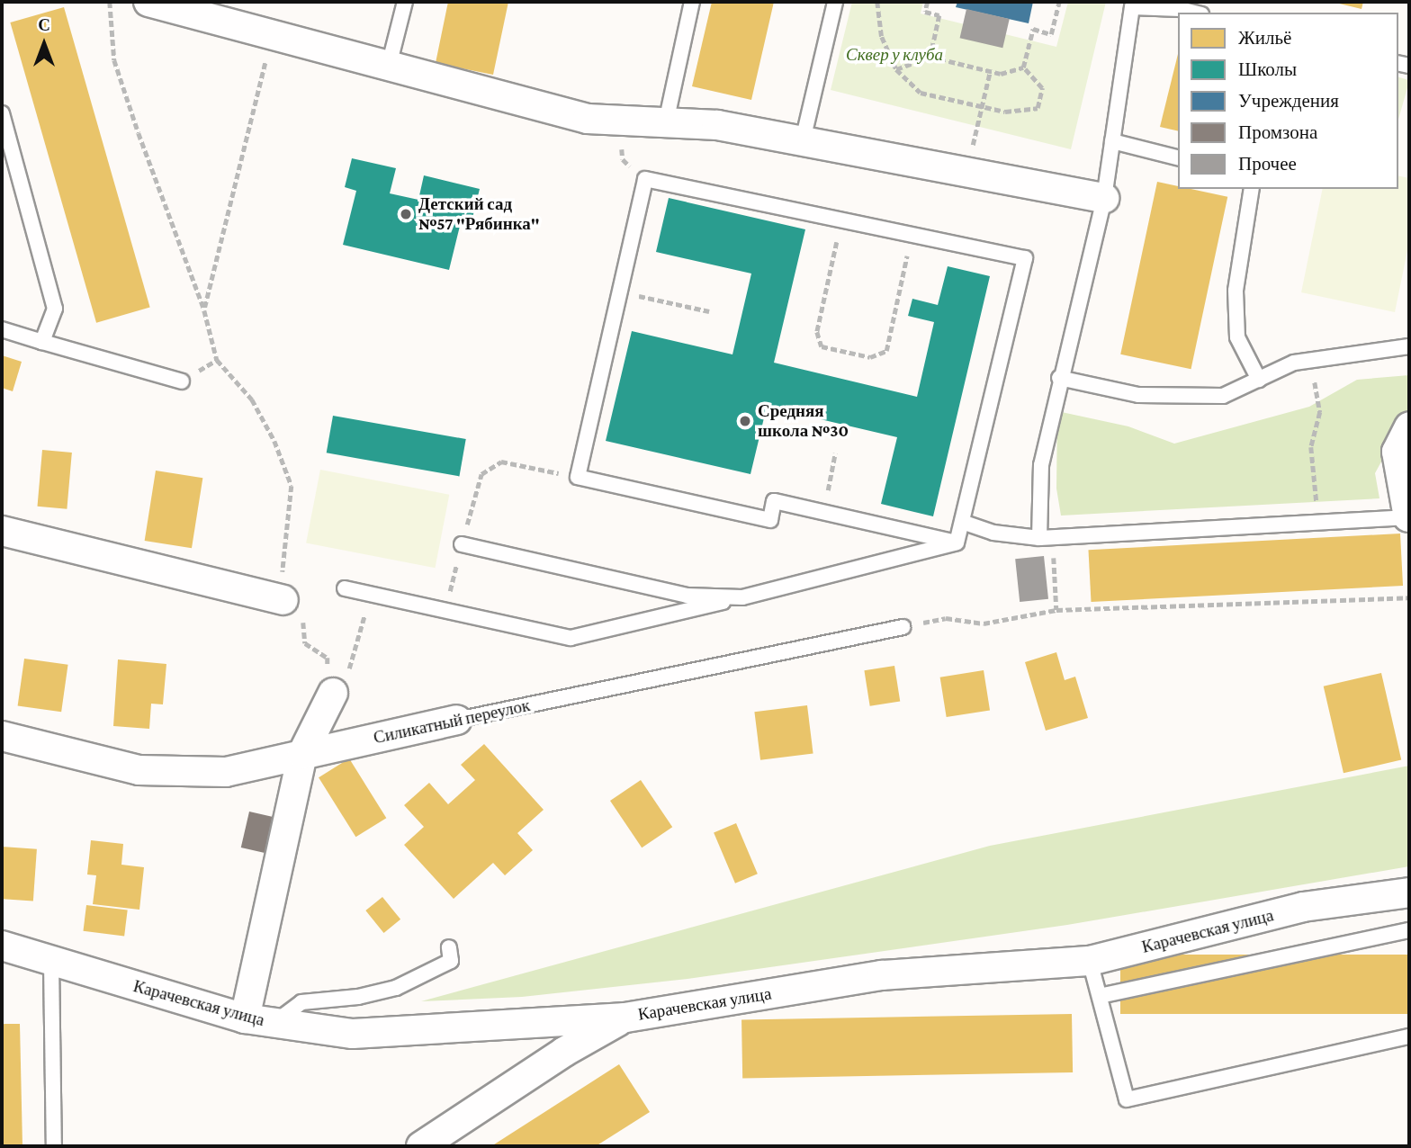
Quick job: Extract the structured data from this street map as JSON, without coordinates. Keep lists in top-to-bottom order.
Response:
{
  "streets": {
    "street": ["Силикатный переулок", "Карачевская улица"]
  },
  "parks": ["Сквер у клуба"],
  "places": ["Детский сад №57 \"Рябинка\"", "Средняя школа №30"],
  "legend": [
    "Жильё",
    "Школы",
    "Учреждения",
    "Промзона",
    "Прочее"
  ],
  "north": "top"
}
